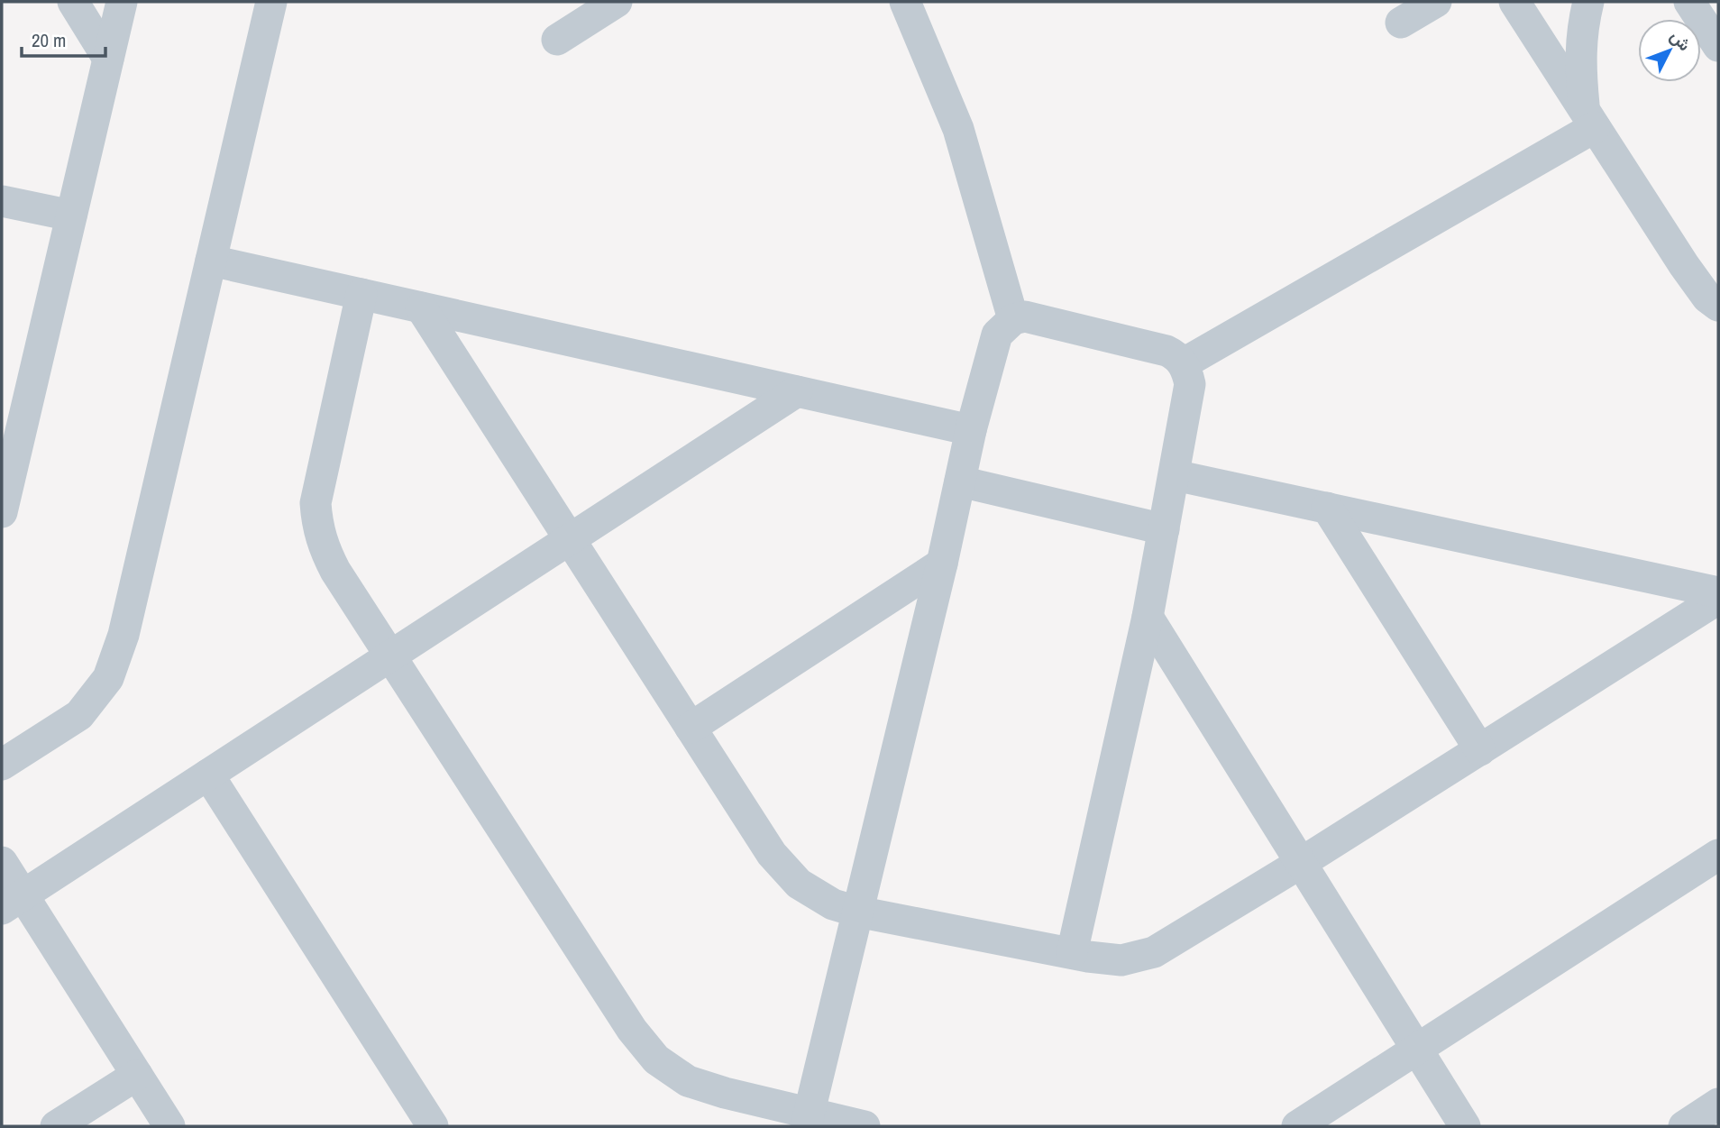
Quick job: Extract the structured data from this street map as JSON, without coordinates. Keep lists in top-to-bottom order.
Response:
{
  "scale_bar": "20 m",
  "north": "top right"
}
